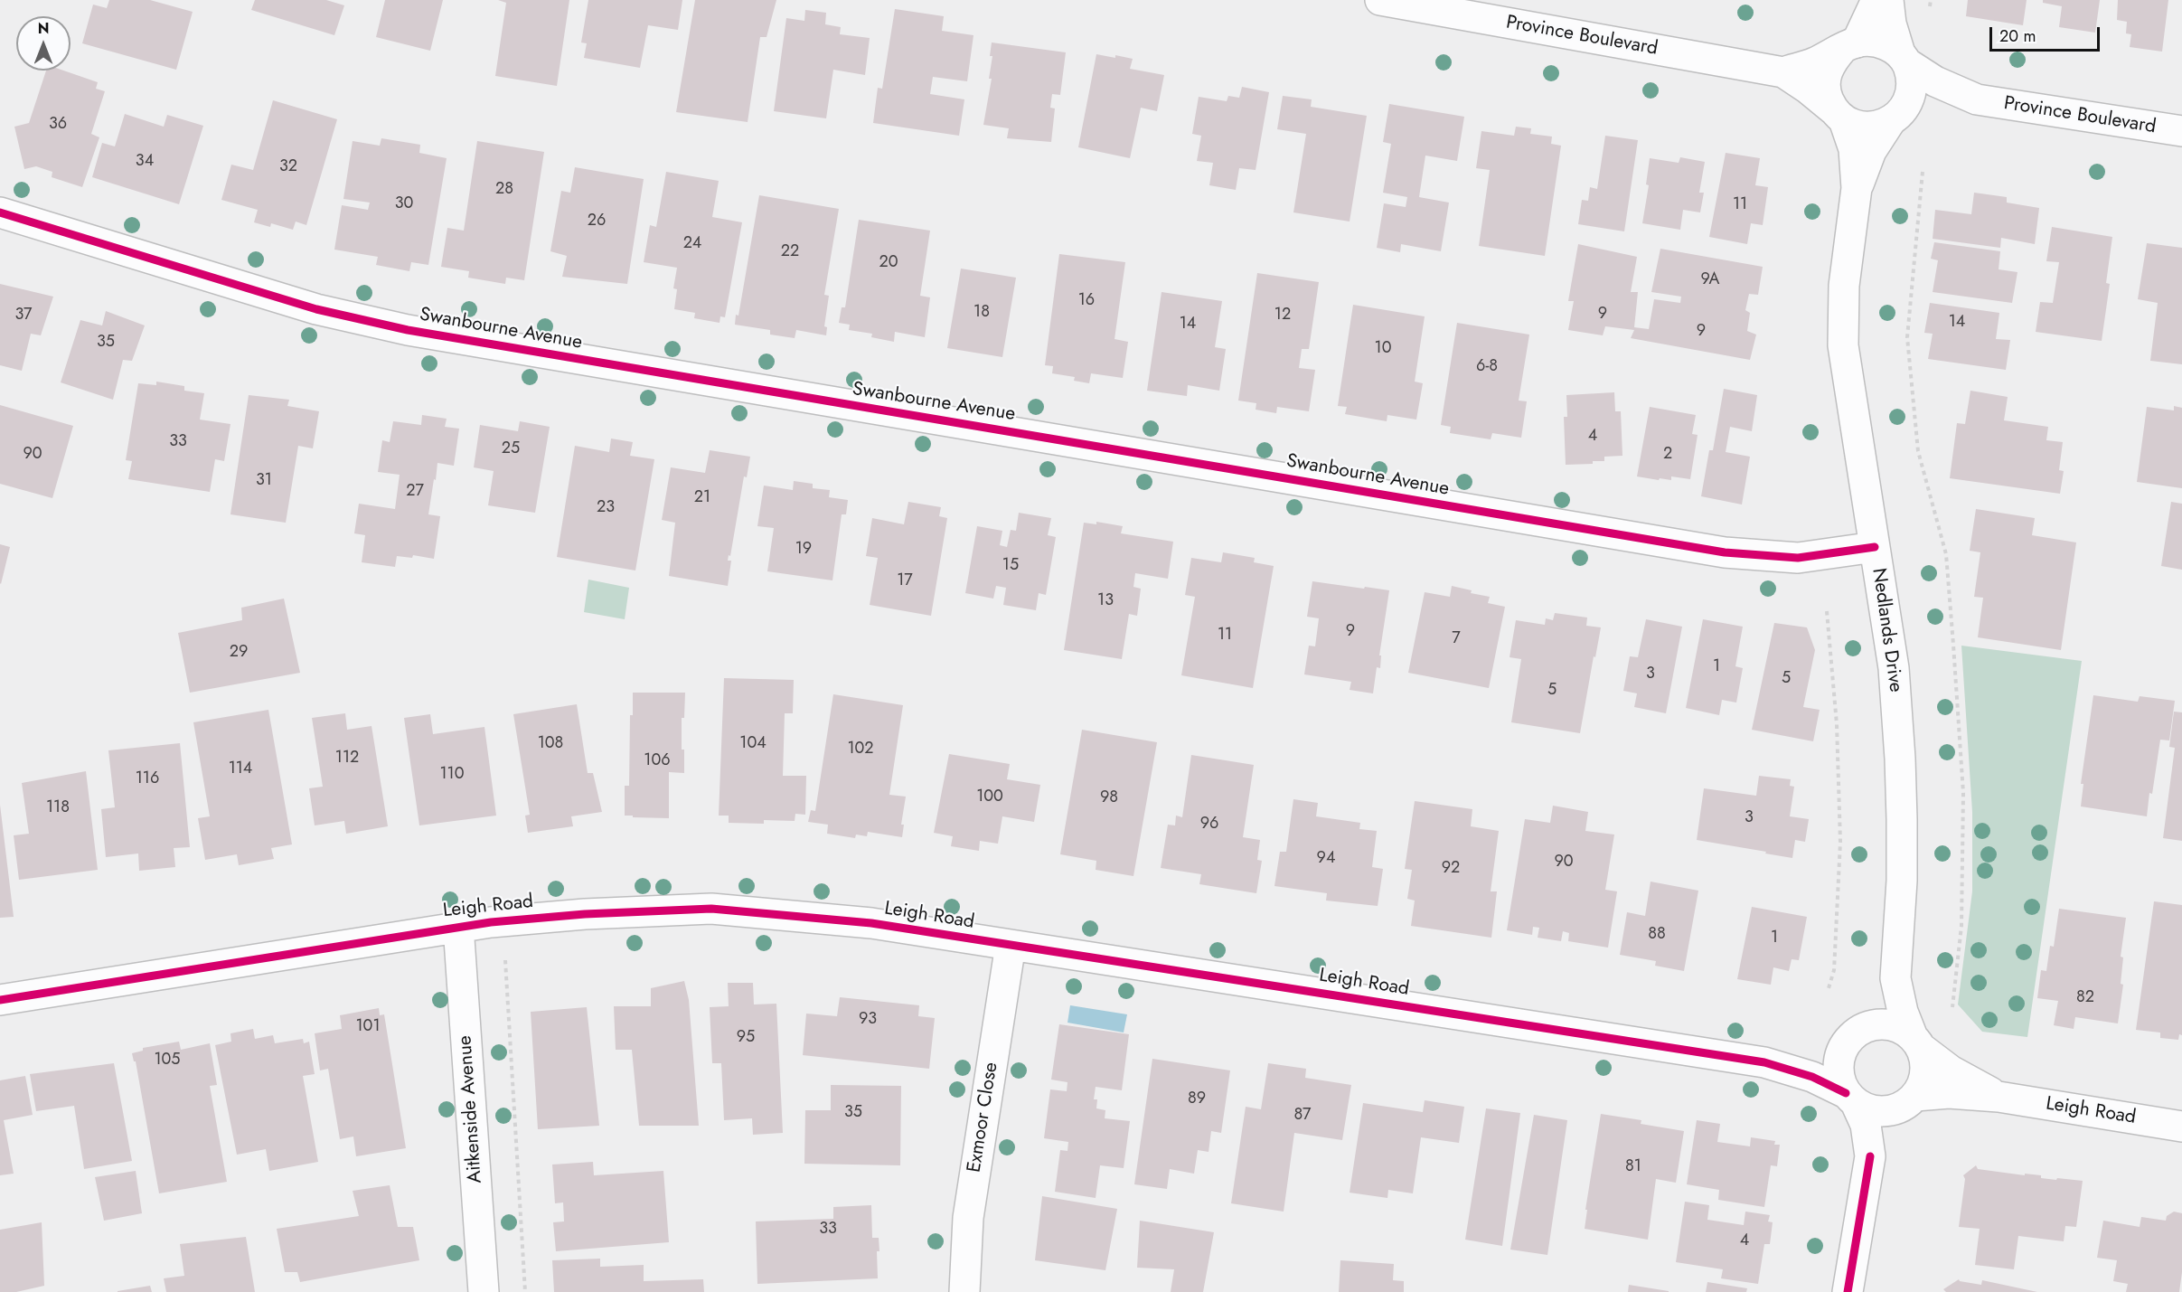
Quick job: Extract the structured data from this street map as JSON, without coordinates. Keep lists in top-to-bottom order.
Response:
{
  "streets": {
    "street": [
      "Province Boulevard",
      "Swanbourne Avenue",
      "Nedlands Drive",
      "Leigh Road",
      "Aitkenside Avenue",
      "Exmoor Close"
    ]
  },
  "crossings": [
    ["Swanbourne Avenue", "Nedlands Drive"],
    ["Leigh Road", "Aitkenside Avenue"],
    ["Leigh Road", "Exmoor Close"]
  ],
  "house_numbers": [
    "36",
    "34",
    "32",
    "28",
    "30",
    "11",
    "26",
    "24",
    "22",
    "20",
    "9A",
    "16",
    "18",
    "9",
    "37",
    "12",
    "14",
    "14",
    "9",
    "35",
    "10",
    "6-8",
    "4",
    "33",
    "25",
    "90",
    "2",
    "31",
    "27",
    "21",
    "23",
    "19",
    "15",
    "17",
    "13",
    "9",
    "11",
    "7",
    "29",
    "1",
    "3",
    "5",
    "5",
    "108",
    "104",
    "102",
    "112",
    "106",
    "114",
    "110",
    "116",
    "100",
    "98",
    "118",
    "3",
    "96",
    "94",
    "90",
    "92",
    "88",
    "1",
    "82",
    "93",
    "101",
    "95",
    "105",
    "89",
    "35",
    "87",
    "81",
    "33",
    "4"
  ],
  "scale_bar": "20 m",
  "north": "top"
}
